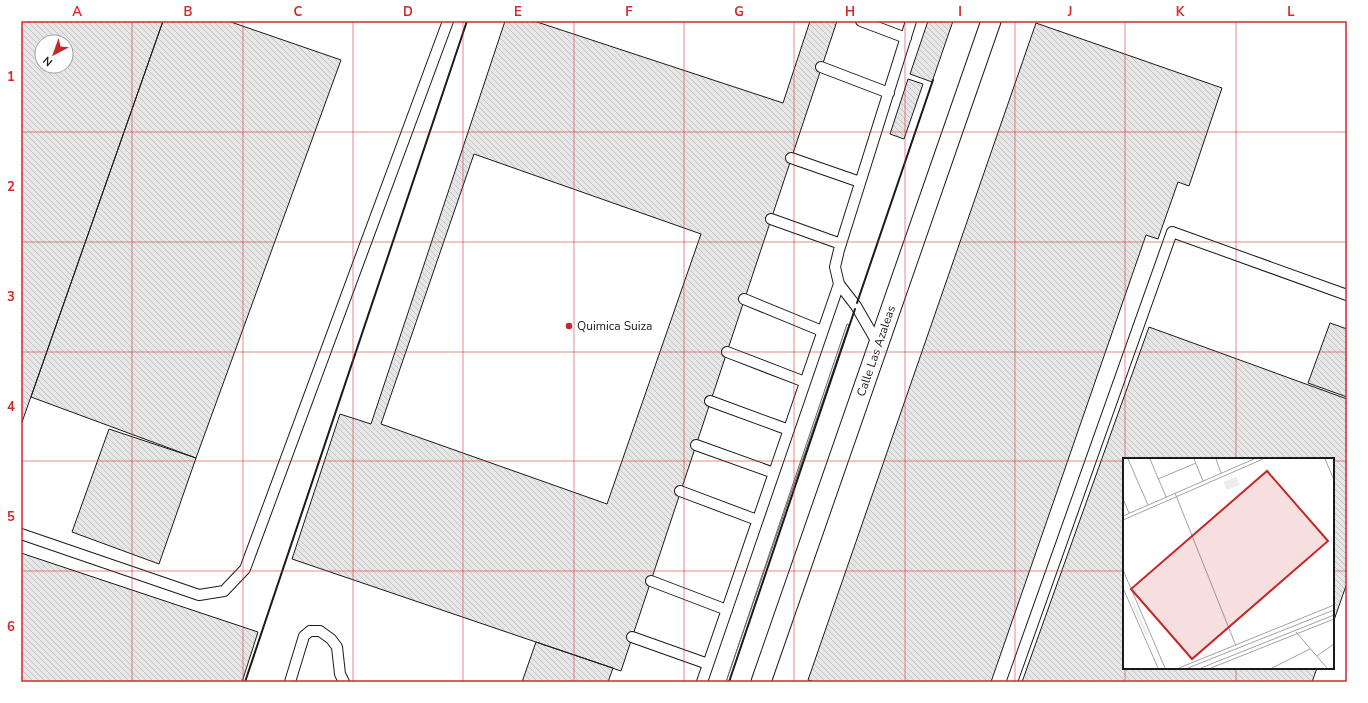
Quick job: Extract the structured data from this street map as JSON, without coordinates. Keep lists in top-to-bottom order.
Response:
{
  "streets": {
    "street": ["Calle Las Azaleas"]
  },
  "places": ["Quimica Suiza"],
  "north": "bottom left",
  "grid": {
    "columns": [
      "A",
      "B",
      "C",
      "D",
      "E",
      "F",
      "G",
      "H",
      "I",
      "J",
      "K",
      "L"
    ],
    "rows": [
      "1",
      "2",
      "3",
      "4",
      "5",
      "6"
    ]
  }
}
